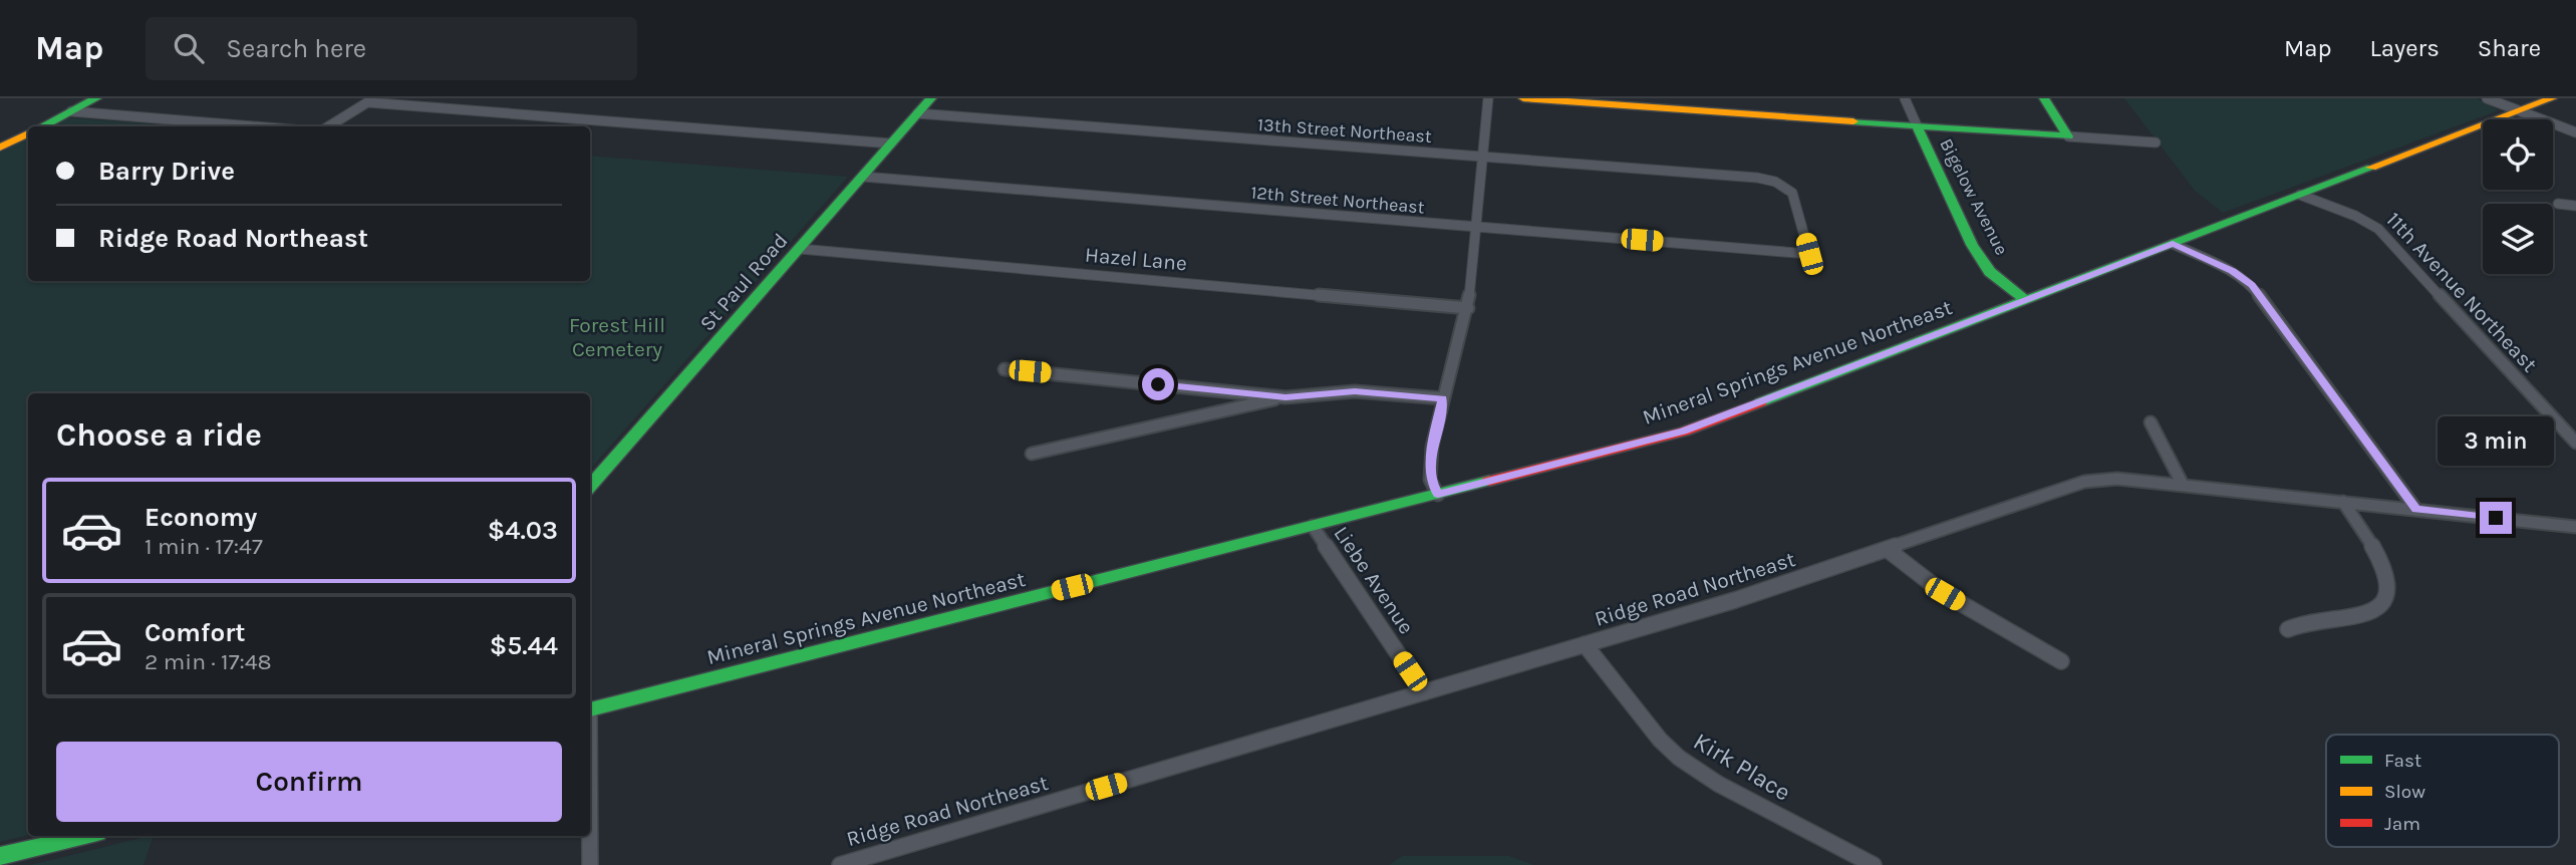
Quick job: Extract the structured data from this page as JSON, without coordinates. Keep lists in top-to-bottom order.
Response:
{
  "streets": {
    "main road": ["Bigelow Avenue", "St Paul Road", "Mineral Springs Avenue Northeast"],
    "street": [
      "13th Street Northeast",
      "12th Street Northeast",
      "Hazel Lane",
      "11th Avenue Northeast",
      "Liebe Avenue",
      "Ridge Road Northeast",
      "Kirk Place"
    ]
  },
  "crossings": [
    ["13th Street Northeast", "12th Street Northeast"],
    ["13th Street Northeast", "St Paul Road"],
    ["Bigelow Avenue", "Mineral Springs Avenue Northeast"],
    ["12th Street Northeast", "St Paul Road"],
    ["Hazel Lane", "St Paul Road"],
    ["11th Avenue Northeast", "Mineral Springs Avenue Northeast"],
    ["Mineral Springs Avenue Northeast", "Liebe Avenue"],
    ["Liebe Avenue", "Ridge Road Northeast"],
    ["Ridge Road Northeast", "Kirk Place"]
  ],
  "parks": ["Forest Hill Cemetery"],
  "legend": ["Fast", "Slow", "Jam"],
  "page": {
    "header": "Map",
    "search": "Search here",
    "nav": ["Map", "Layers", "Share"],
    "banner": ["Barry Drive", "Ridge Road Northeast"],
    "heading": "Choose a ride",
    "bubble": "3 min",
    "list": [
      {
        "name": "Economy",
        "note": "1 min · 17:47",
        "value": "$4.03"
      },
      {
        "name": "Comfort",
        "note": "2 min · 17:48",
        "value": "$5.44"
      }
    ],
    "buttons": "Confirm"
  }
}
